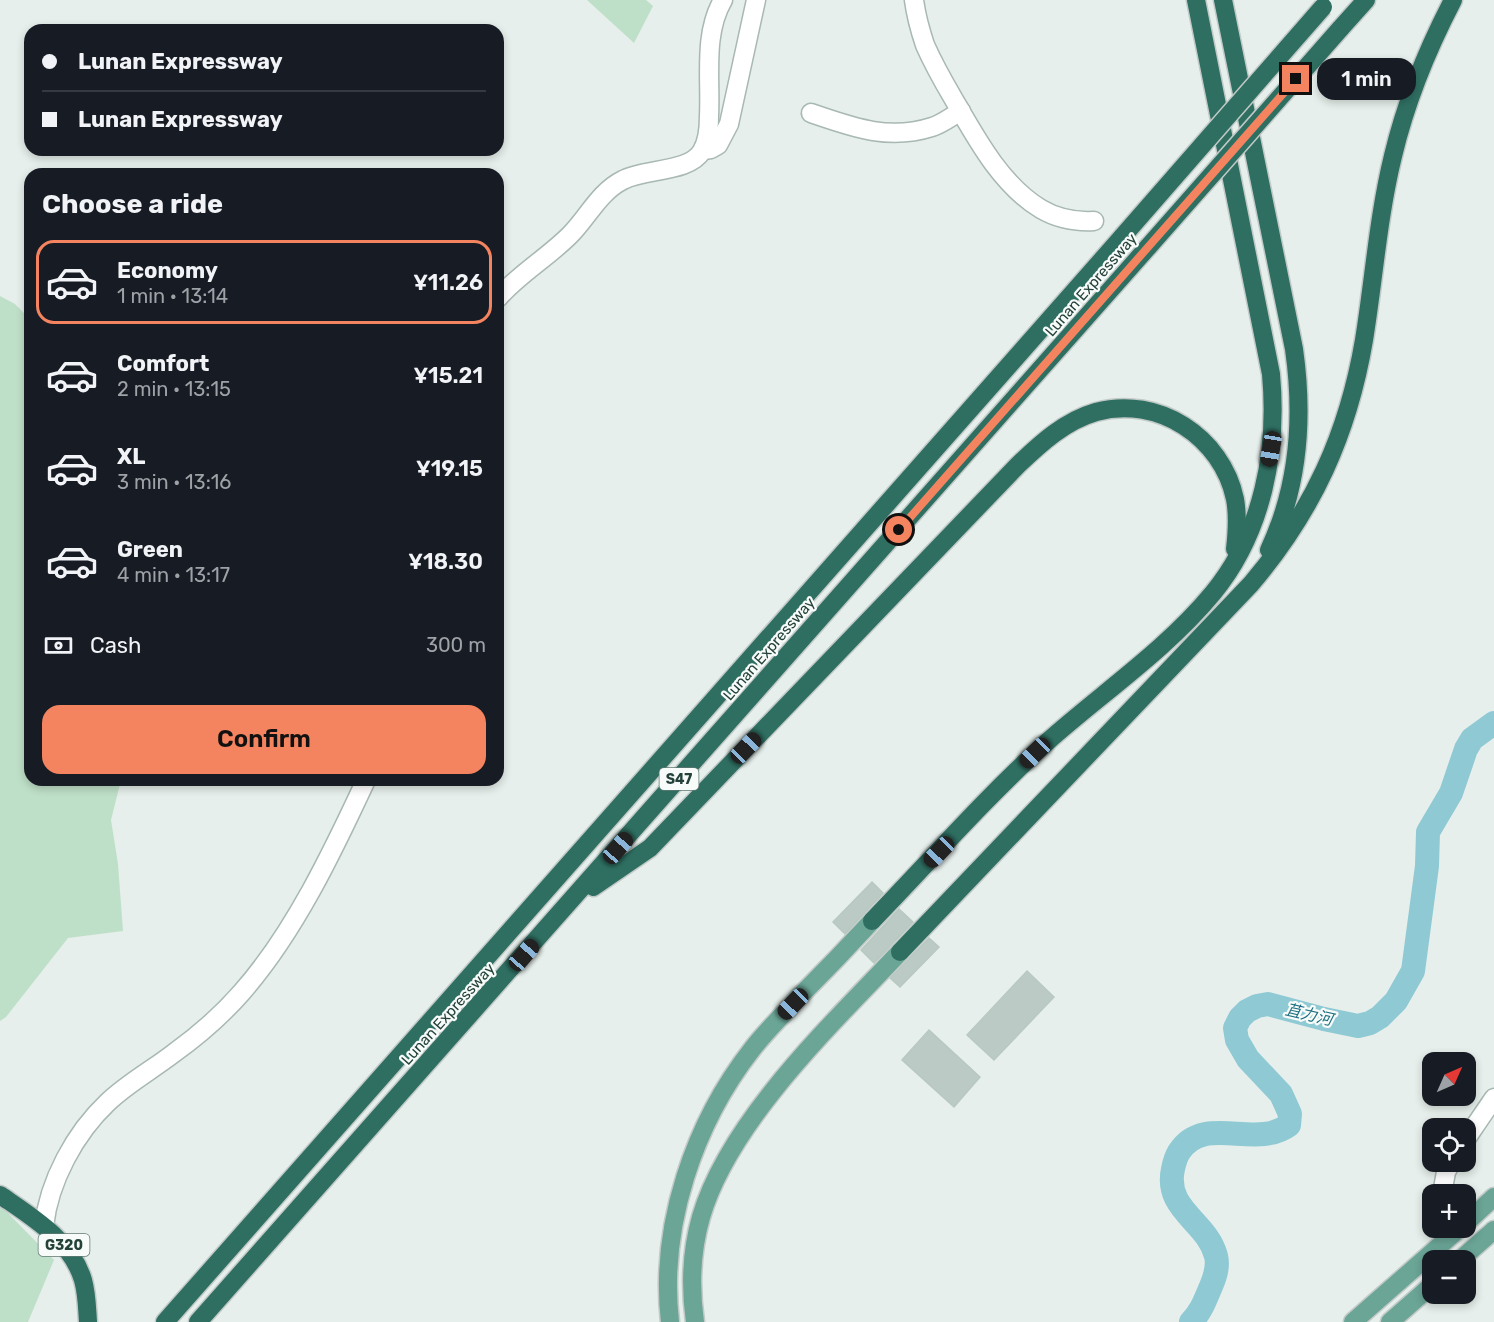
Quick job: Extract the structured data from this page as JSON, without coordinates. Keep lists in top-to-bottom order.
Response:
{
  "streets": {
    "highway": ["Lunan Expressway", "S47", "G320"]
  },
  "water": ["苴力河"],
  "north": "top right",
  "page": {
    "banner": ["Lunan Expressway", "Lunan Expressway"],
    "bubble": "1 min",
    "heading": "Choose a ride",
    "list": [
      {
        "name": "Economy",
        "note": "1 min · 13:14",
        "value": "¥11.26"
      },
      {
        "name": "Comfort",
        "note": "2 min · 13:15",
        "value": "¥15.21"
      },
      {
        "name": "XL",
        "note": "3 min · 13:16",
        "value": "¥19.15"
      },
      {
        "name": "Green",
        "note": "4 min · 13:17",
        "value": "¥18.30"
      }
    ],
    "pay": ["Cash", "300 m"],
    "buttons": "Confirm",
    "map_buttons": ["+", "−"]
  }
}
